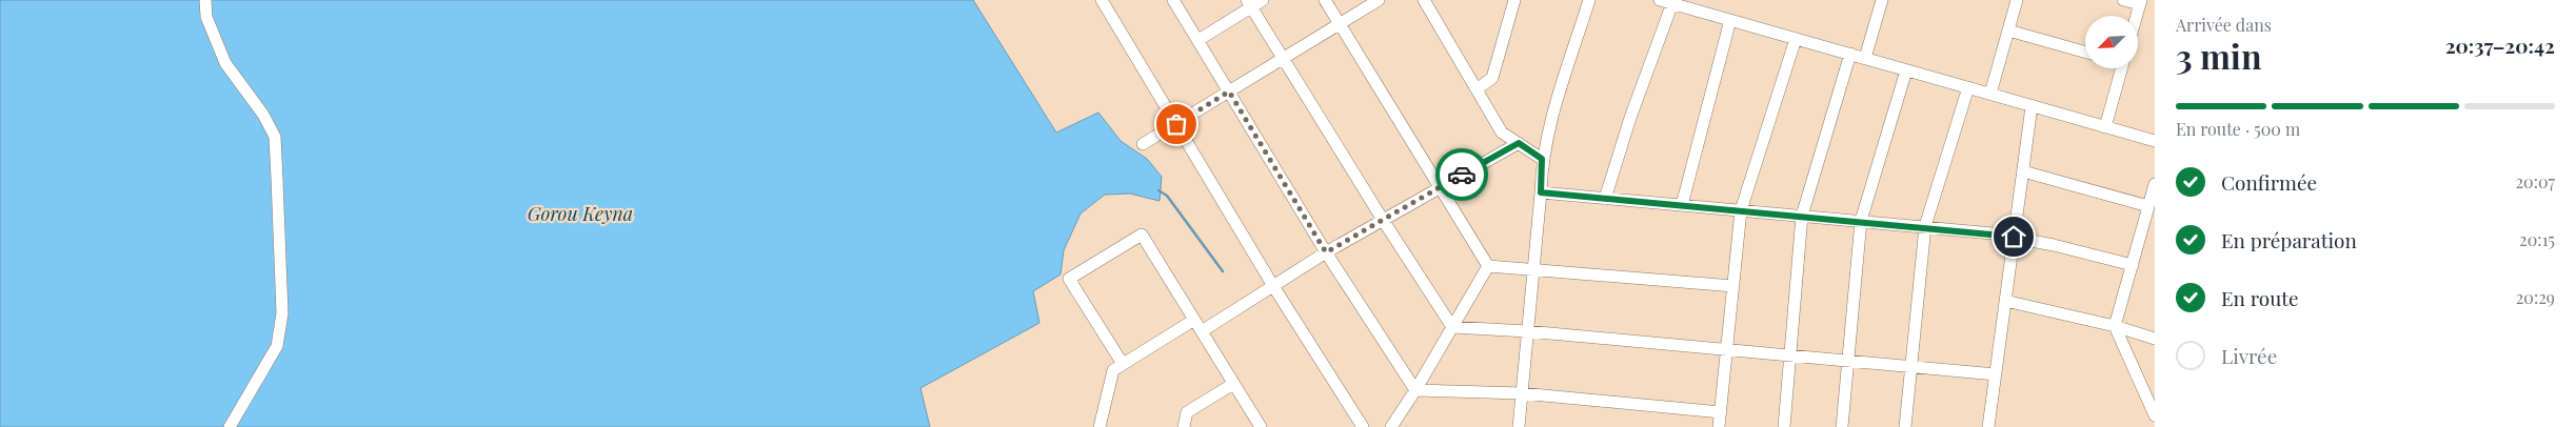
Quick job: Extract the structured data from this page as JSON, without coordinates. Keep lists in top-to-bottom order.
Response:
{
  "water": ["Gorou Keyna"],
  "north": "bottom left",
  "page": {
    "heading": ["3 min", "Arrivée dans", "20:37–20:42"],
    "bar": "En route · 500 m",
    "list": [
      ["Confirmée", "20:07"],
      ["En préparation", "20:15"],
      ["En route", "20:29"],
      "Livrée"
    ]
  }
}
